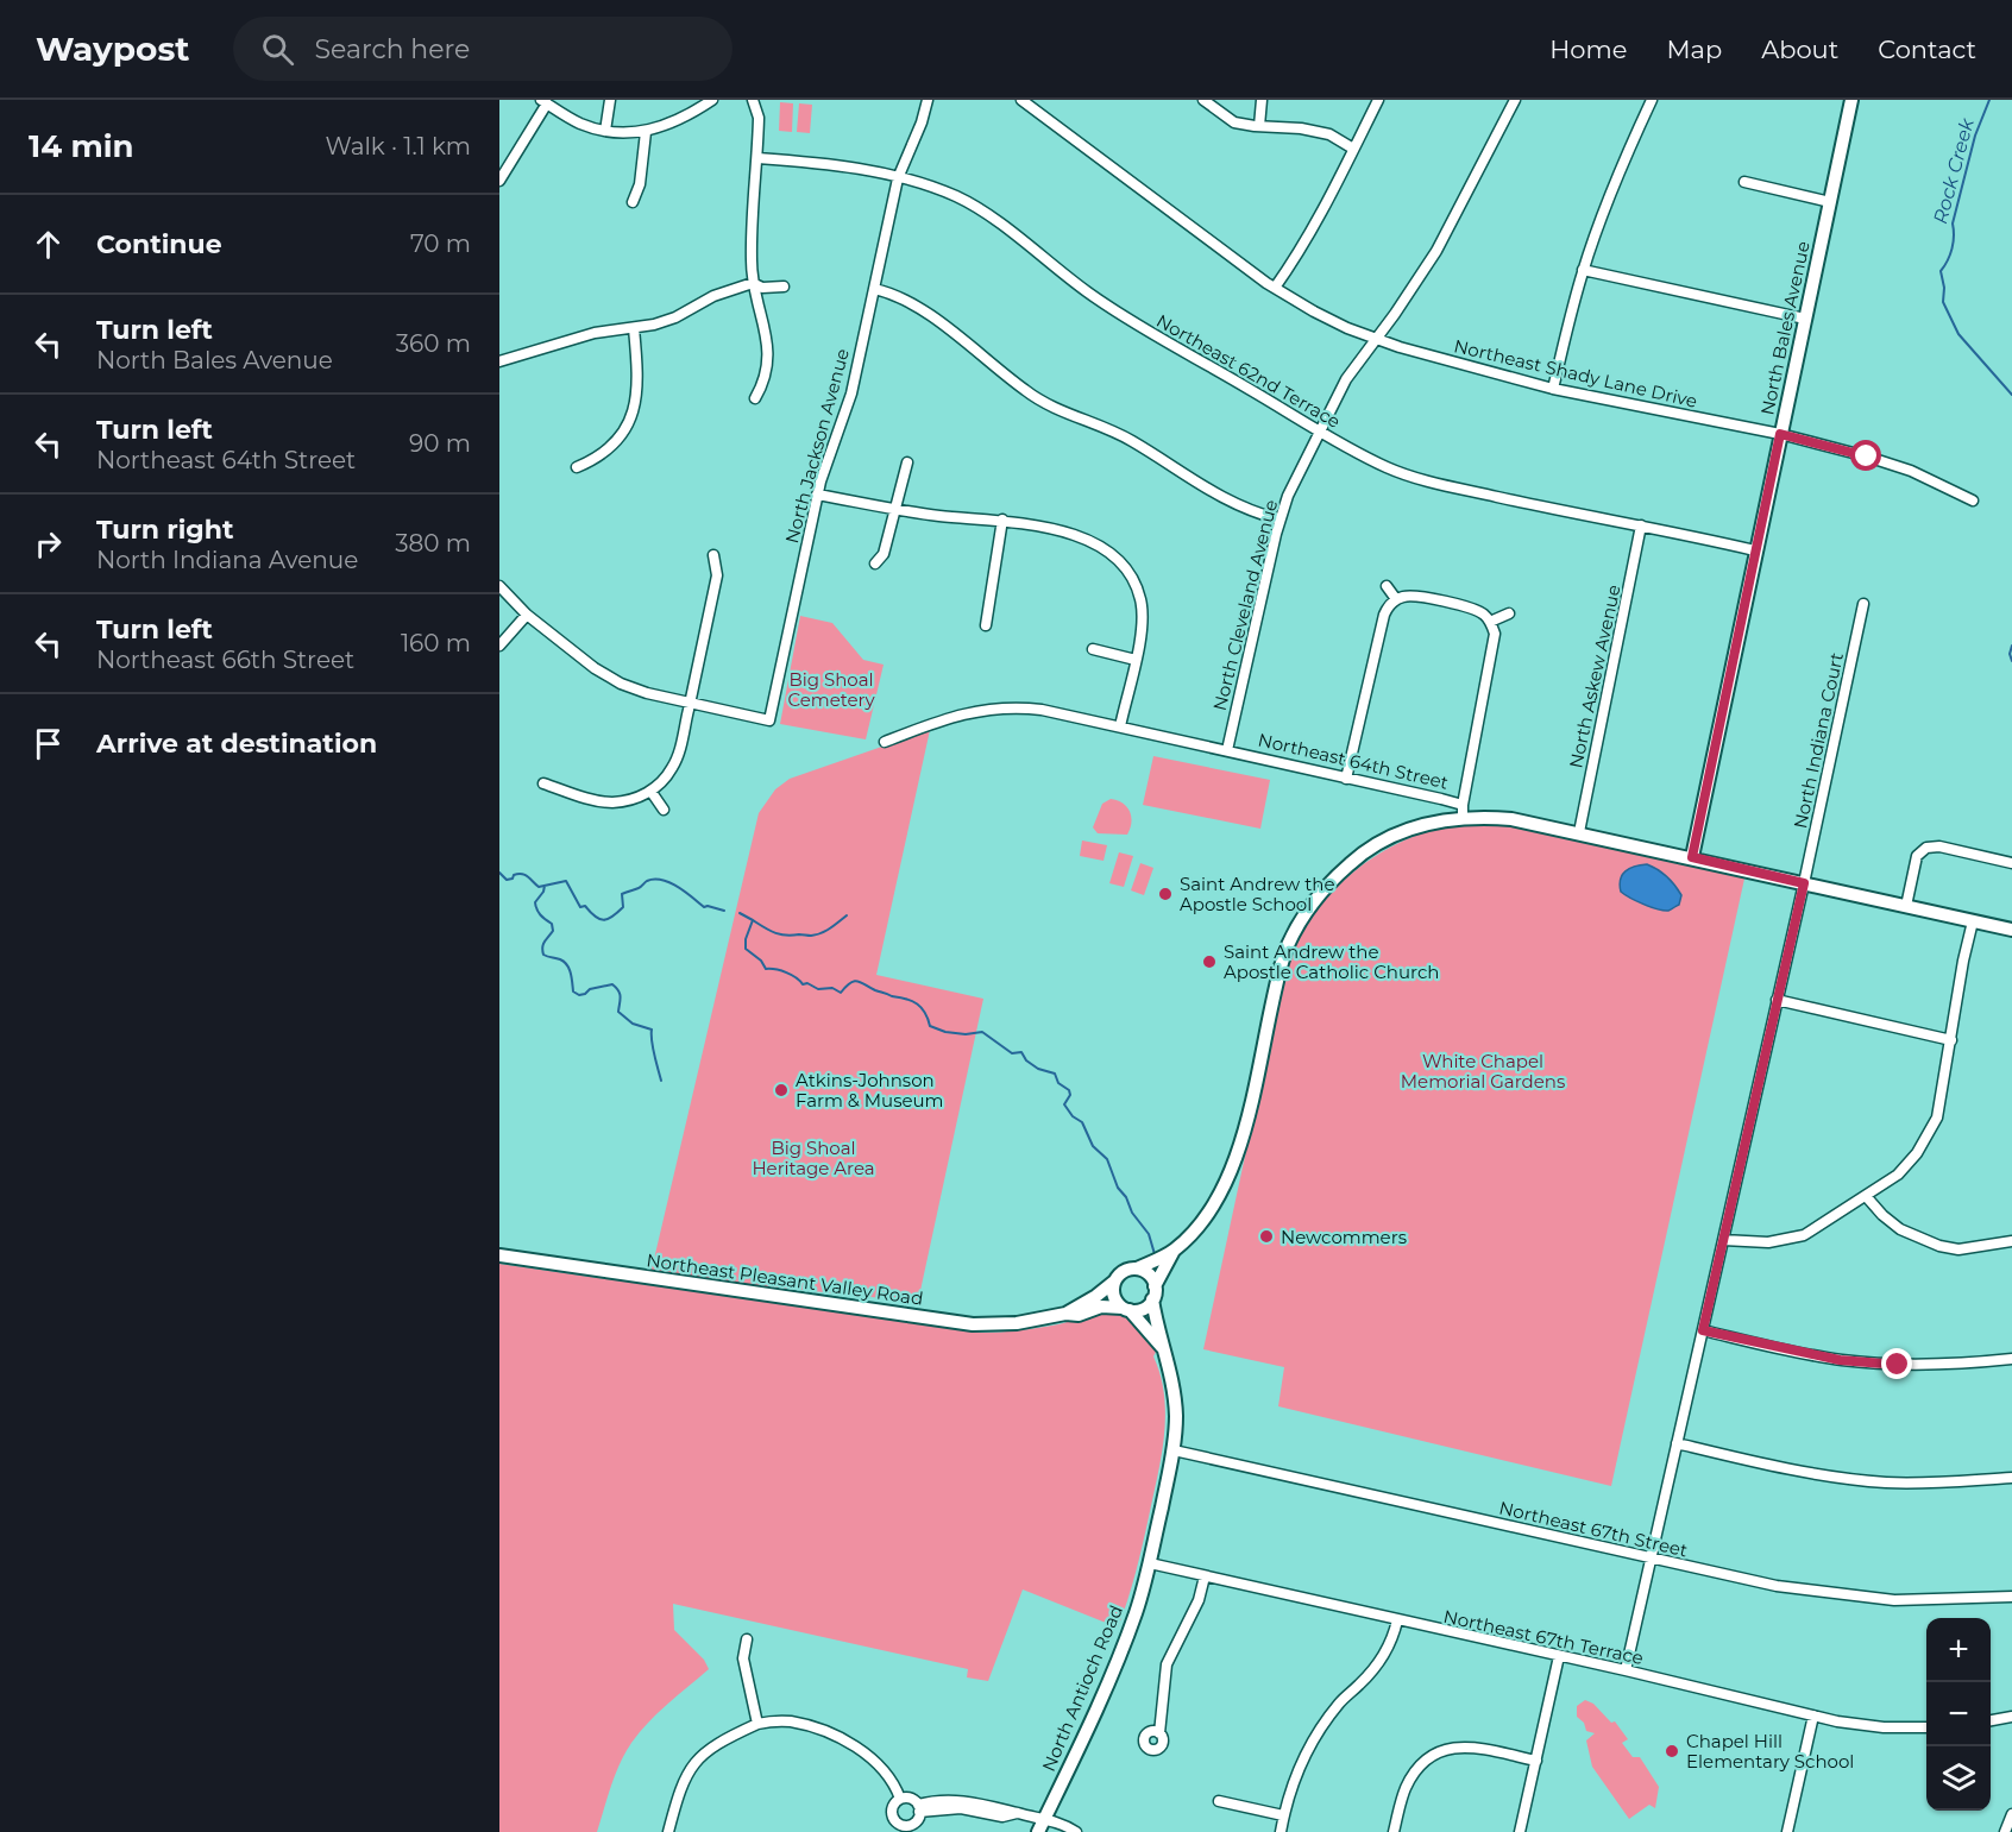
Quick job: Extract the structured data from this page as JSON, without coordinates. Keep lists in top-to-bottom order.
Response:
{
  "streets": {
    "street": [
      "North Bales Avenue",
      "Northeast 62nd Terrace",
      "Northeast Shady Lane Drive",
      "North Jackson Avenue",
      "North Cleveland Avenue",
      "North Askew Avenue",
      "North Indiana Court",
      "Northeast 64th Street",
      "Northeast Pleasant Valley Road",
      "Northeast 67th Street",
      "Northeast 67th Terrace",
      "North Antioch Road"
    ]
  },
  "crossings": [
    ["North Bales Avenue", "Northeast 62nd Terrace"],
    ["North Bales Avenue", "Northeast Shady Lane Drive"],
    ["North Bales Avenue", "Northeast 64th Street"],
    ["Northeast 62nd Terrace", "North Jackson Avenue"],
    ["Northeast 62nd Terrace", "North Cleveland Avenue"],
    ["Northeast 62nd Terrace", "North Askew Avenue"],
    ["Northeast Shady Lane Drive", "North Cleveland Avenue"],
    ["North Cleveland Avenue", "Northeast 64th Street"],
    ["North Askew Avenue", "Northeast 64th Street"],
    ["North Indiana Court", "Northeast 64th Street"],
    ["North Indiana Court", "Northeast 67th Street"],
    ["North Indiana Court", "Northeast 67th Terrace"],
    ["Northeast Pleasant Valley Road", "North Antioch Road"],
    ["Northeast 67th Street", "North Antioch Road"],
    ["Northeast 67th Terrace", "North Antioch Road"]
  ],
  "water": ["Rock Creek"],
  "parks": ["Big Shoal Cemetery", "White Chapel Memorial Gardens", "Big Shoal Heritage Area"],
  "places": [
    "Saint Andrew the Apostle School",
    "Saint Andrew the Apostle Catholic Church",
    "Atkins-Johnson Farm & Museum",
    "Newcommers",
    "Chapel Hill Elementary School"
  ],
  "page": {
    "header": "Waypost",
    "search": "Search here",
    "nav": [
      "Home",
      "Map",
      "About",
      "Contact"
    ],
    "heading": ["14 min", "Walk · 1.1 km"],
    "list": [
      ["Continue", "70 m"],
      ["Turn left", "North Bales Avenue", "360 m"],
      ["Turn left", "Northeast 64th Street", "90 m"],
      ["Turn right", "North Indiana Avenue", "380 m"],
      ["Turn left", "Northeast 66th Street", "160 m"],
      "Arrive at destination"
    ],
    "map_buttons": ["+", "−"]
  }
}
